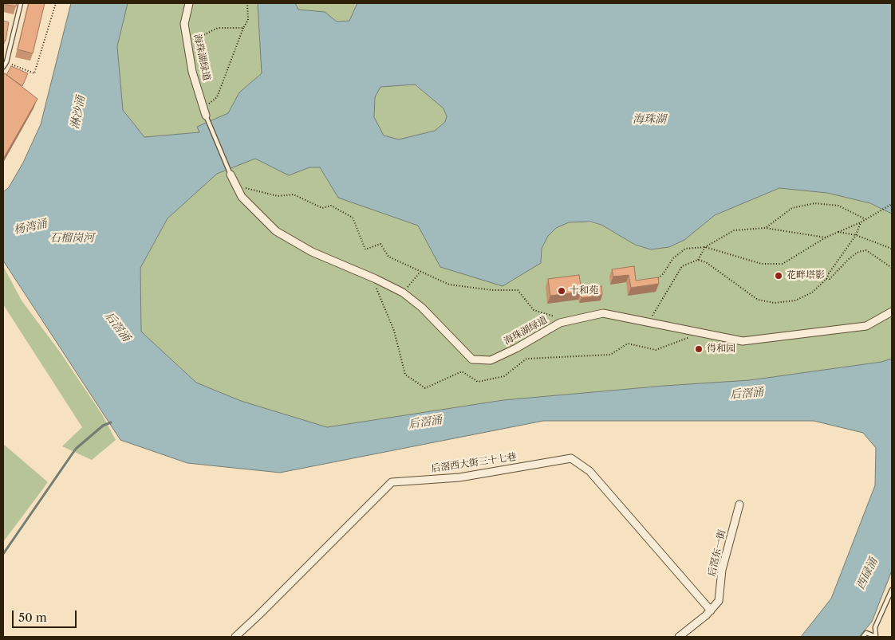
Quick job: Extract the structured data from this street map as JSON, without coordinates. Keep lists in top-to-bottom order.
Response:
{
  "streets": {
    "street": ["海珠湖绿道", "后滘西大街三十七巷", "后滘东一街"]
  },
  "crossings": [
    ["后滘西大街三十七巷", "后滘东一街"]
  ],
  "water": [
    "淋沙涌",
    "海珠湖",
    "杨湾涌",
    "石榴岗河",
    "后滘涌",
    "西碌涌"
  ],
  "places": ["花畔塔影", "十和苑", "得和园"],
  "scale_bar": "50 m"
}
